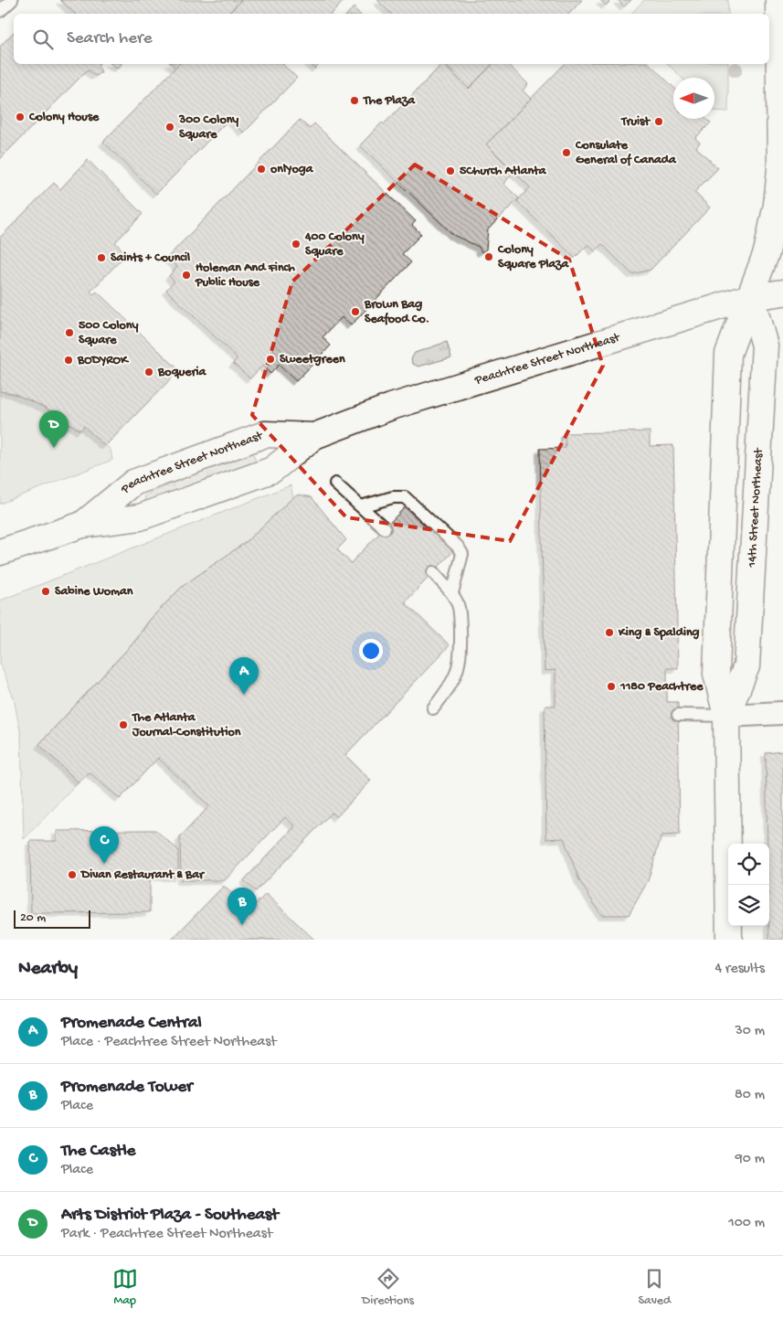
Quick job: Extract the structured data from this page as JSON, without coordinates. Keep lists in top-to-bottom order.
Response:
{
  "streets": {
    "main road": ["Peachtree Street Northeast", "14th Street Northeast"]
  },
  "crossings": [
    ["Peachtree Street Northeast", "14th Street Northeast"]
  ],
  "places": [
    "The Plaza",
    "Colony House",
    "Truist",
    "300 Colony Square",
    "Consulate General of Canada",
    "onlYoga",
    "5Church Atlanta",
    "400 Colony Square",
    "Colony Square Plaza",
    "Saints + Council",
    "Holeman And Finch Public House",
    "Brown Bag Seafood Co.",
    "500 Colony Square",
    "Sweetgreen",
    "BODYROK",
    "Boqueria",
    "Sabine Woman",
    "King & Spalding",
    "1180 Peachtree",
    "The Atlanta Journal-Constitution",
    "Divan Restaurant & Bar"
  ],
  "scale_bar": "20 m",
  "north": "left",
  "page": {
    "search": "Search here",
    "pins": [
      "D",
      "A",
      "C",
      "B"
    ],
    "scale": "20 m",
    "heading": ["Nearby", "4 results"],
    "list": [
      {
        "mark": "A",
        "name": "Promenade Central",
        "note": "Place · Peachtree Street Northeast",
        "value": "30 m"
      },
      {
        "mark": "B",
        "name": "Promenade Tower",
        "note": "Place",
        "value": "80 m"
      },
      {
        "mark": "C",
        "name": "The Castle",
        "note": "Place",
        "value": "90 m"
      },
      {
        "mark": "D",
        "name": "Arts District Plaza - Southeast",
        "note": "Park · Peachtree Street Northeast",
        "value": "100 m"
      }
    ],
    "nav": ["Map", "Directions", "Saved"]
  }
}
